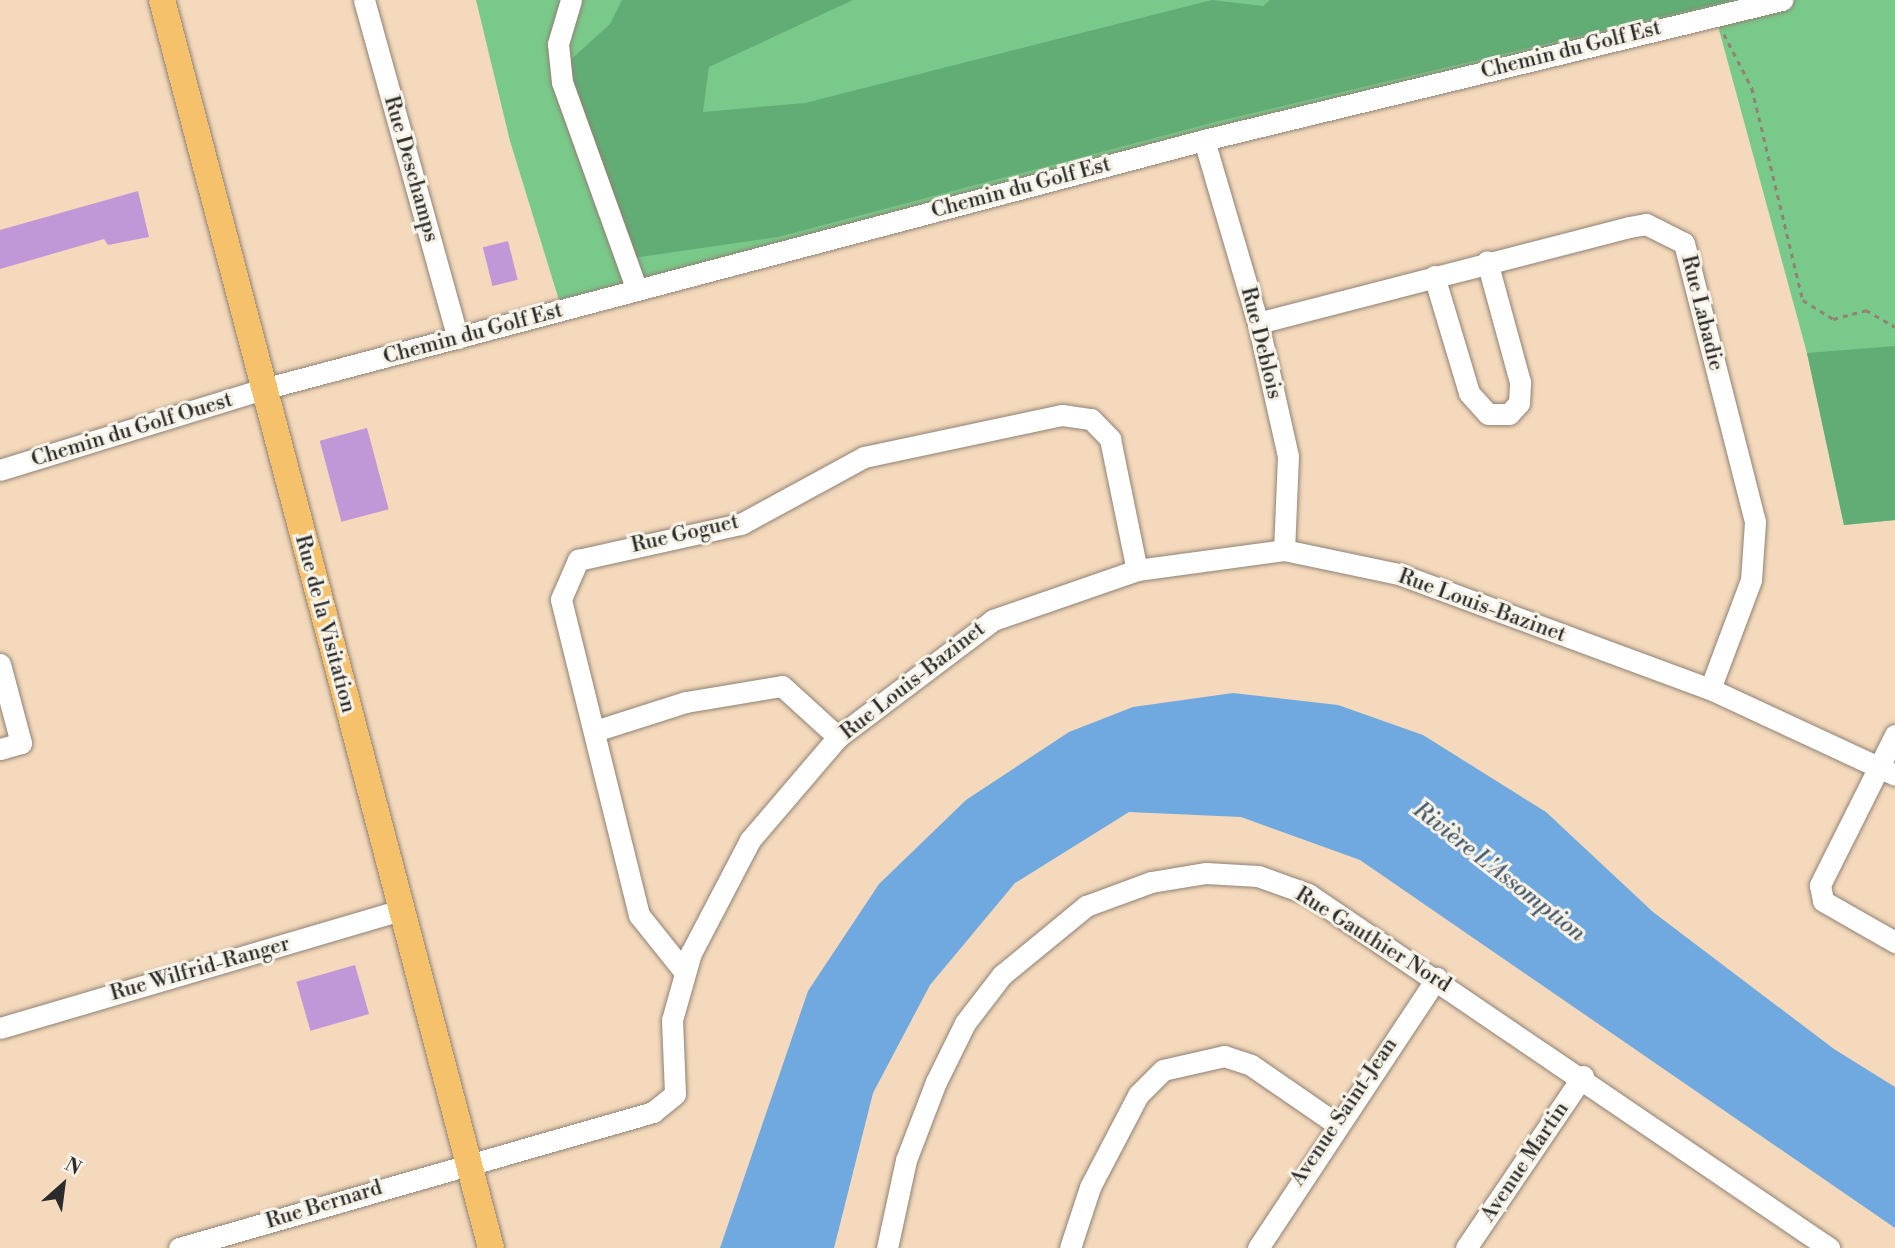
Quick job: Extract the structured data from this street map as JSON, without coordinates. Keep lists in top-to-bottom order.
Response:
{
  "streets": {
    "main road": ["Rue de la Visitation"],
    "street": [
      "Chemin du Golf Est",
      "Rue Deschamps",
      "Rue Labadie",
      "Rue Deblois",
      "Chemin du Golf Ouest",
      "Rue Goguet",
      "Rue Louis-Bazinet",
      "Rue Gauthier Nord",
      "Rue Wilfrid-Ranger",
      "Avenue Saint-Jean",
      "Avenue Martin",
      "Rue Bernard"
    ]
  },
  "crossings": [
    ["Chemin du Golf Est", "Rue Deschamps"],
    ["Chemin du Golf Est", "Rue Deblois"],
    ["Chemin du Golf Est", "Chemin du Golf Ouest"],
    ["Chemin du Golf Est", "Rue de la Visitation"],
    ["Rue Labadie", "Rue Deblois"],
    ["Rue Labadie", "Rue Louis-Bazinet"],
    ["Rue Deblois", "Rue Louis-Bazinet"],
    ["Chemin du Golf Ouest", "Rue de la Visitation"],
    ["Rue Goguet", "Rue Louis-Bazinet"],
    ["Rue Louis-Bazinet", "Rue de la Visitation"],
    ["Rue Louis-Bazinet", "Rue Bernard"],
    ["Rue de la Visitation", "Rue Wilfrid-Ranger"],
    ["Rue de la Visitation", "Rue Bernard"],
    ["Rue Gauthier Nord", "Avenue Saint-Jean"],
    ["Rue Gauthier Nord", "Avenue Martin"]
  ],
  "water": ["Rivière L'Assomption"],
  "north": "top right"
}
